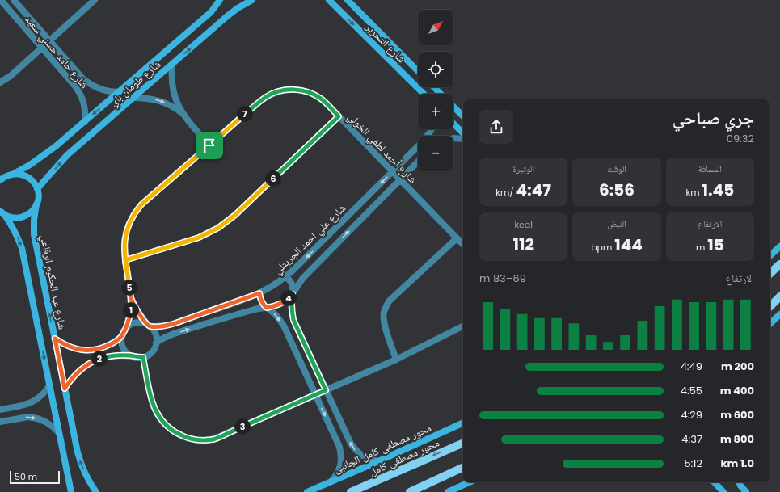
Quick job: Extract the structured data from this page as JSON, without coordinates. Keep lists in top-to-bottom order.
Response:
{
  "streets": {
    "main road": ["محور مصطفى كامل"],
    "street": [
      "شارع التحرير",
      "شارع حامد حسني سعيد",
      "شارع طومان باي",
      "شارع أحمد لطفي الخولي",
      "شارع علي احمد الجريتلي",
      "شارع عبد الحكيم الرفاعي",
      "محور مصطفى كامل الجانبى"
    ]
  },
  "crossings": [
    ["شارع حامد حسني سعيد", "شارع طومان باي"],
    ["شارع طومان باي", "شارع عبد الحكيم الرفاعي"],
    ["شارع أحمد لطفي الخولي", "شارع علي احمد الجريتلي"]
  ],
  "scale_bar": "50 m",
  "north": "top right",
  "page": {
    "map_buttons": ["+", "−"],
    "heading": ["جري صباحي", "09:32"],
    "pins": [
      "7",
      "6",
      "5",
      "4",
      "1",
      "2",
      "3"
    ],
    "stats": [
      ["المسافة", "1.45 km"],
      ["الوقت", "6:56"],
      ["الوتيرة", "4:47 /km"],
      ["الارتفاع", "15 m"],
      ["النبض", "144 bpm"],
      ["kcal", "112"]
    ],
    "chart": ["الارتفاع", "69–83 m"],
    "list": [
      {
        "name": "200 m",
        "note": "4:49"
      },
      {
        "name": "400 m",
        "note": "4:55"
      },
      {
        "name": "600 m",
        "note": "4:29"
      },
      {
        "name": "800 m",
        "note": "4:37"
      },
      {
        "name": "1.0 km",
        "note": "5:12"
      }
    ],
    "scale": "50 m"
  }
}
